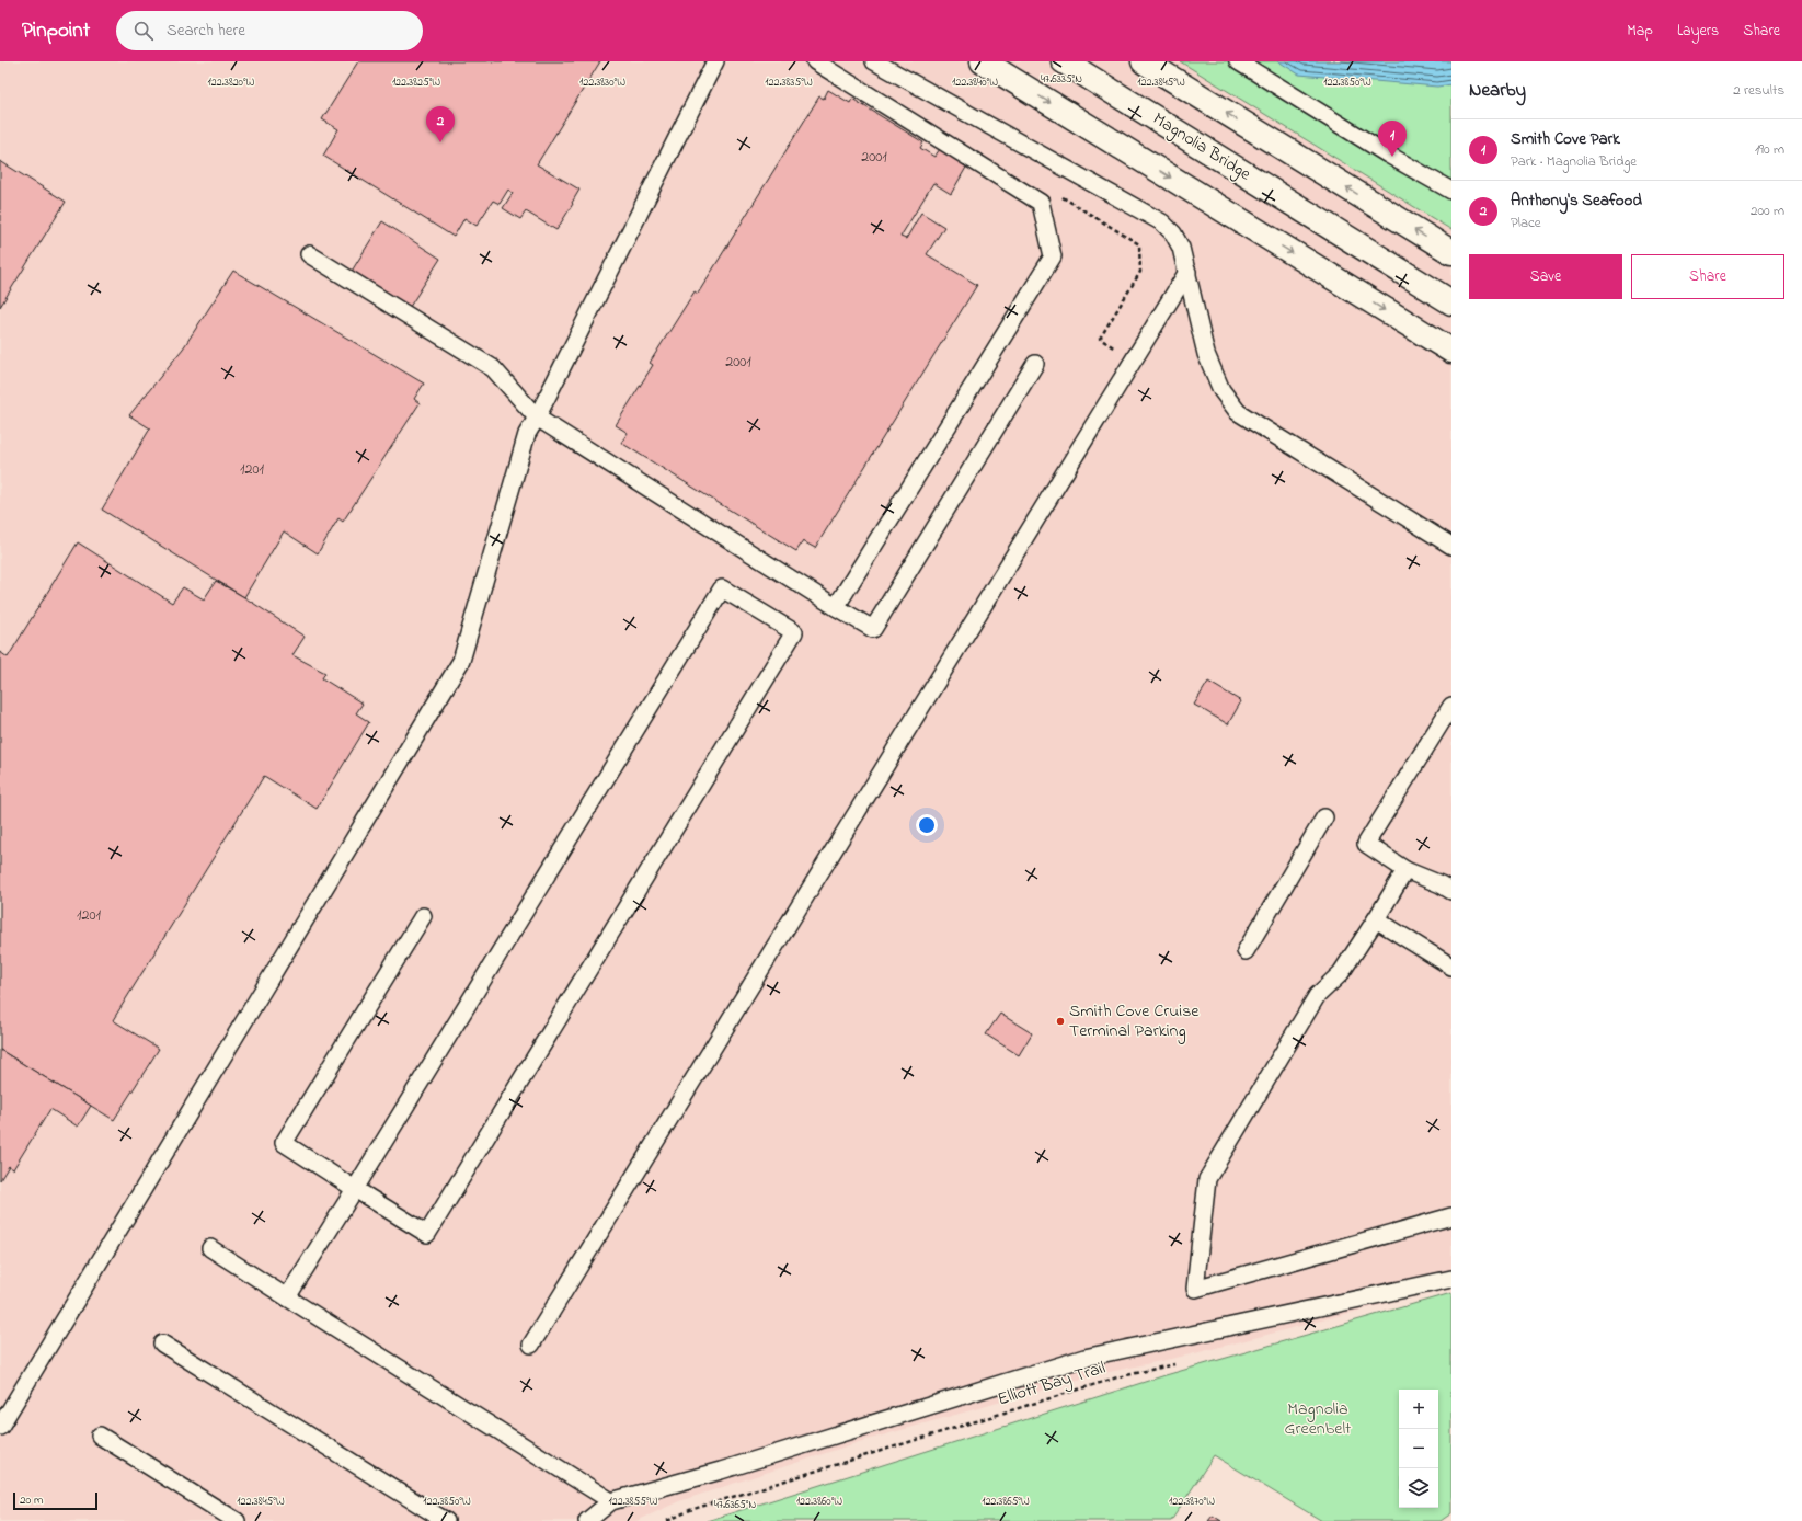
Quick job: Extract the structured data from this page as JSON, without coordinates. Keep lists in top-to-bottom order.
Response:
{
  "streets": {
    "main road": ["Magnolia Bridge"],
    "path": ["Elliott Bay Trail"]
  },
  "parks": ["Magnolia Greenbelt"],
  "places": ["Smith Cove Cruise Terminal Parking"],
  "house_numbers": [
    "2001",
    "2001",
    "1201",
    "1201"
  ],
  "scale_bar": "20 m",
  "page": {
    "header": "Pinpoint",
    "search": "Search here",
    "nav": ["Map", "Layers", "Share"],
    "heading": ["Nearby", "2 results"],
    "pins": ["2", "1"],
    "list": [
      {
        "mark": "1",
        "name": "Smith Cove Park",
        "note": "Park · Magnolia Bridge",
        "value": "190 m"
      },
      {
        "mark": "2",
        "name": "Anthony's Seafood",
        "note": "Place",
        "value": "200 m"
      }
    ],
    "buttons": ["Save", "Share"],
    "map_buttons": ["+", "−"],
    "scale": "20 m"
  },
  "coordinates": [
    "47.6335°N",
    "122.3820°W",
    "122.3825°W",
    "122.3830°W",
    "122.3835°W",
    "122.3840°W",
    "122.3845°W",
    "122.3850°W",
    "122.3855°W",
    "122.3860°W",
    "122.3865°W",
    "122.3870°W",
    "47.6365°N"
  ]
}
